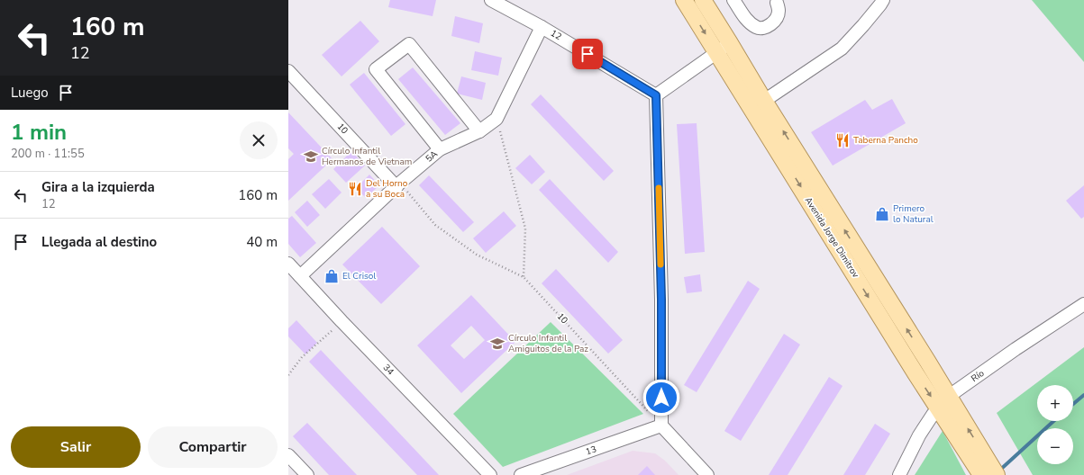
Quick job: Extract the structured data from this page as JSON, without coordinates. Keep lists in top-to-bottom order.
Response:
{
  "streets": {
    "main road": ["Avenida Jorge Dimitrov"],
    "street": [
      "12",
      "10",
      "5A",
      "34",
      "Río",
      "13"
    ]
  },
  "crossings": [
    ["12", "5A"],
    ["10", "5A"],
    ["10", "13"],
    ["5A", "34"],
    ["Avenida Jorge Dimitrov", "Río"]
  ],
  "places": {
    "restaurant": ["Taberna Pancho", "Del Horno a su Boca"],
    "school or university": ["Círculo Infantil Hermanos de Vietnam", "Círculo Infantil Amiguitos de la Paz"],
    "shop": ["Primero lo Natural", "El Crisol"]
  },
  "page": {
    "turn": ["160 m", "12"],
    "then": "Luego",
    "heading": ["1 min", "200 m · 11:55"],
    "list": [
      {
        "name": "Gira a la izquierda",
        "note": "12",
        "value": "160 m"
      },
      {
        "name": "Llegada al destino",
        "value": "40 m"
      }
    ],
    "map_buttons": ["+", "−"],
    "buttons": ["Salir", "Compartir"]
  }
}
